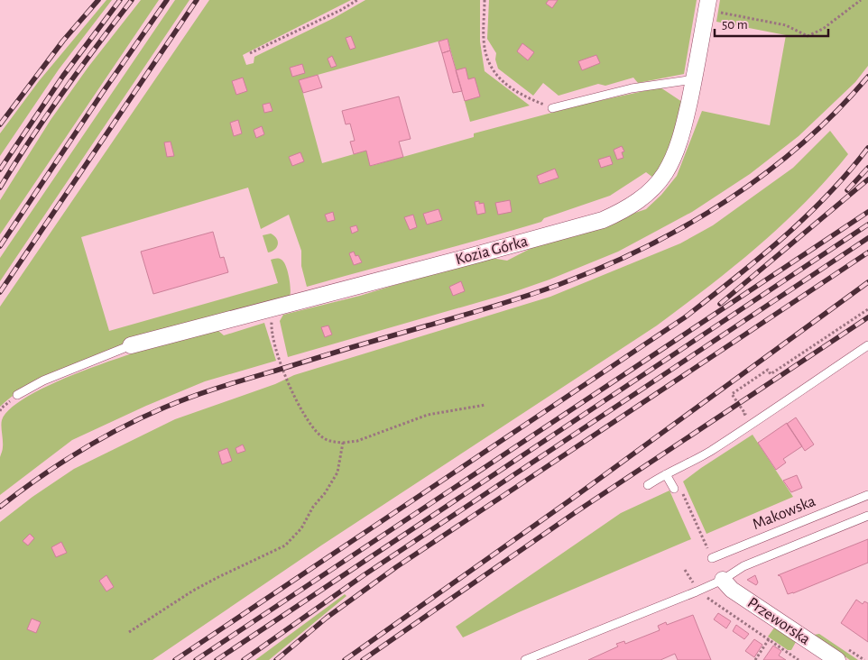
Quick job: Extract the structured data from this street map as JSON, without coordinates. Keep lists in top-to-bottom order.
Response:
{
  "streets": {
    "street": ["Kozia Górka", "Przeworska"],
    "lane": ["Makowska"]
  },
  "scale_bar": "50 m"
}
